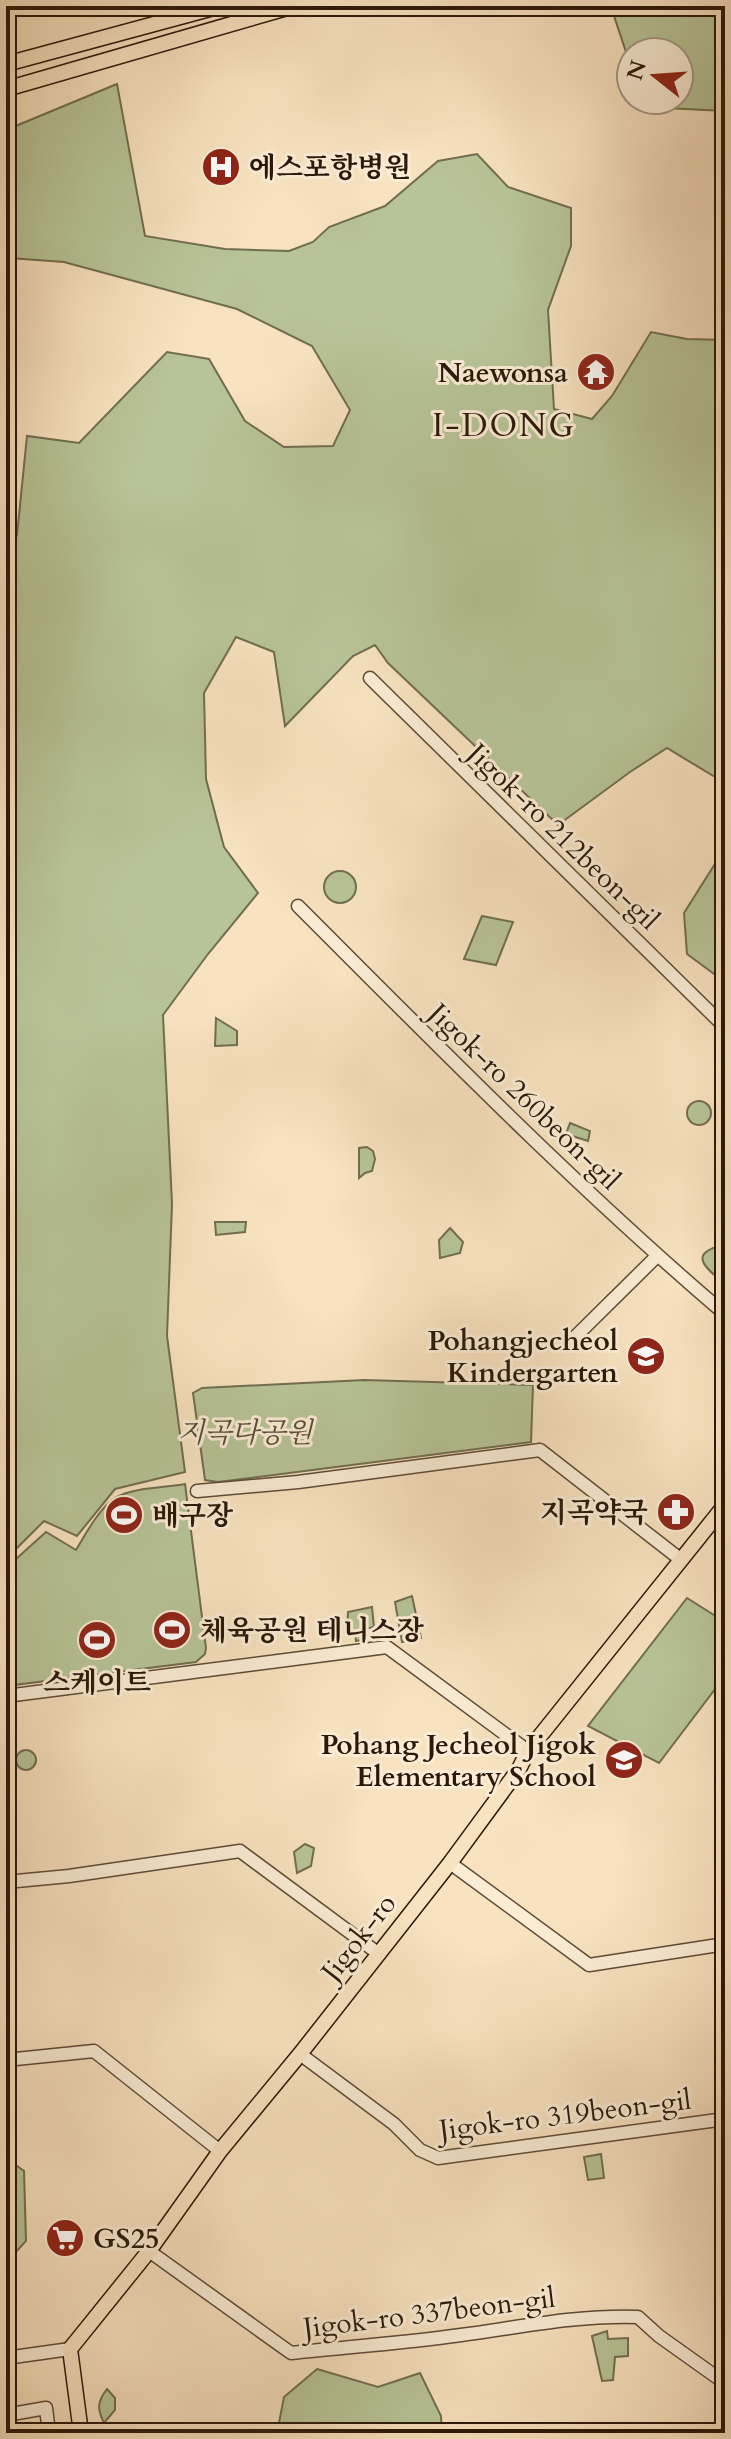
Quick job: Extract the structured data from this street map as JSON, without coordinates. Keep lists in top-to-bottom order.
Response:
{
  "streets": {
    "main road": ["Jigok-ro"],
    "street": [
      "Jigok-ro 212beon-gil",
      "Jigok-ro 260beon-gil",
      "Jigok-ro 319beon-gil",
      "Jigok-ro 337beon-gil"
    ]
  },
  "crossings": [
    ["Jigok-ro", "Jigok-ro 319beon-gil"],
    ["Jigok-ro", "Jigok-ro 337beon-gil"]
  ],
  "districts": ["I-DONG"],
  "parks": ["지곡다공원"],
  "places": {
    "hospital": ["에스포항병원"],
    "temple": ["Naewonsa"],
    "school or university": ["Pohangjecheol Kindergarten", "Pohang Jecheol Jigok Elementary School"],
    "pharmacy": ["지곡약국"],
    "sports": ["배구장", "체육공원 테니스장", "스케이트"],
    "supermarket": ["GS25"]
  },
  "north": "left"
}
